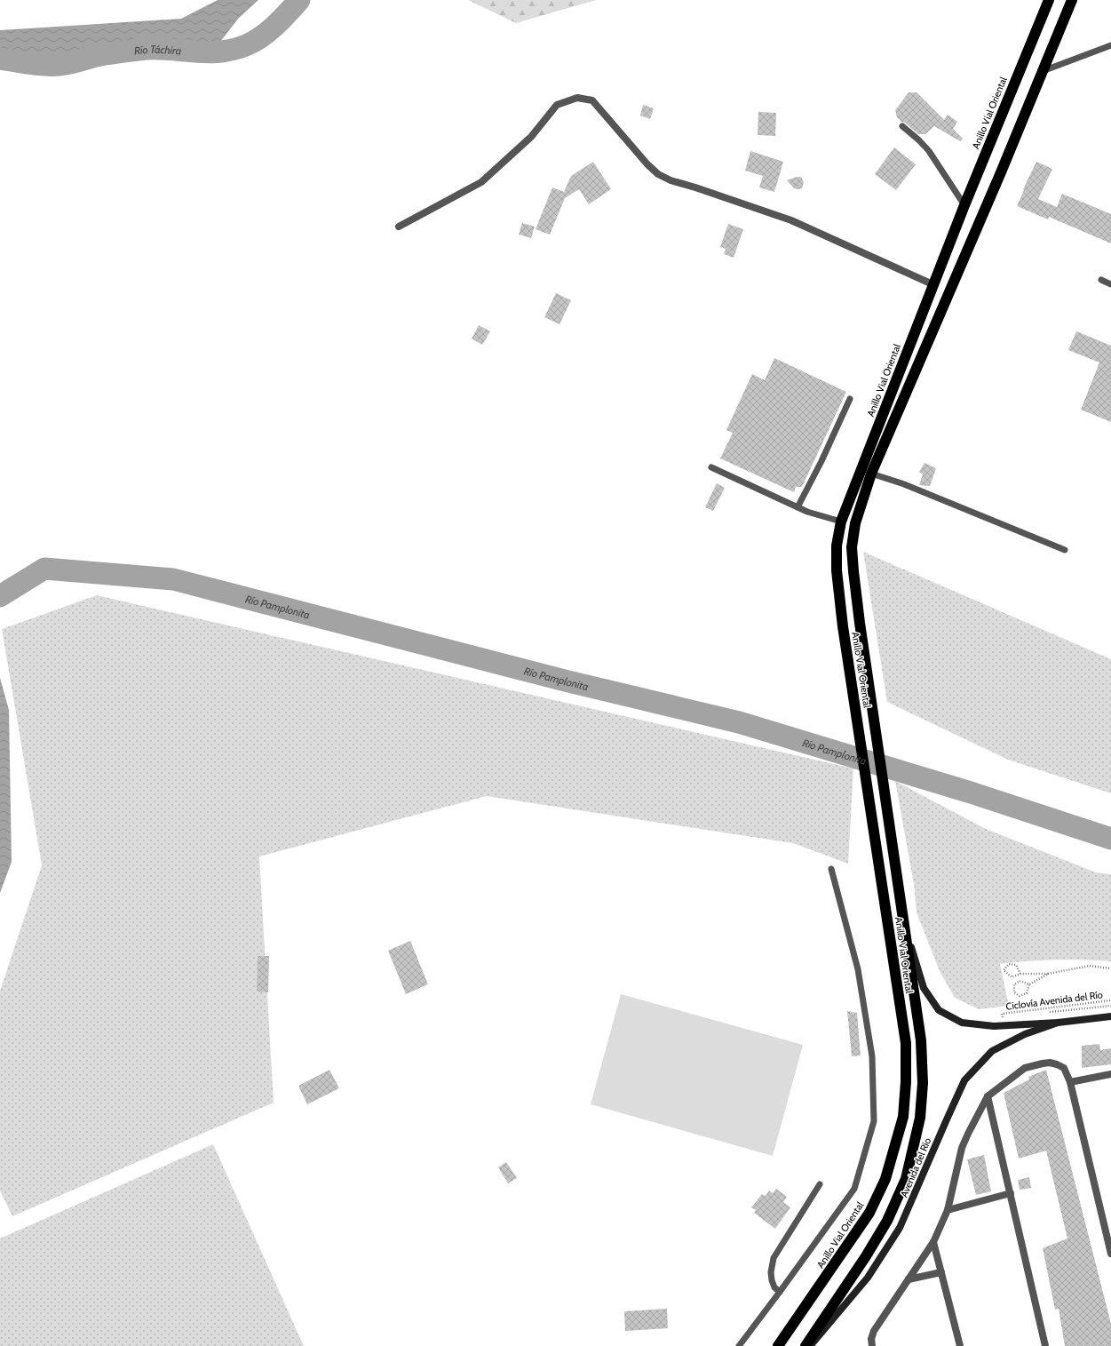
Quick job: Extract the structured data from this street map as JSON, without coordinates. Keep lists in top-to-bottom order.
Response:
{
  "streets": {
    "highway": ["Anillo Vial Oriental"],
    "main road": ["Avenida del Río"],
    "path": ["Ciclovía Avenida del Río"]
  },
  "crossings": [
    ["Anillo Vial Oriental", "Avenida del Río"]
  ],
  "water": ["Río Táchira", "Río Pamplonita"]
}
